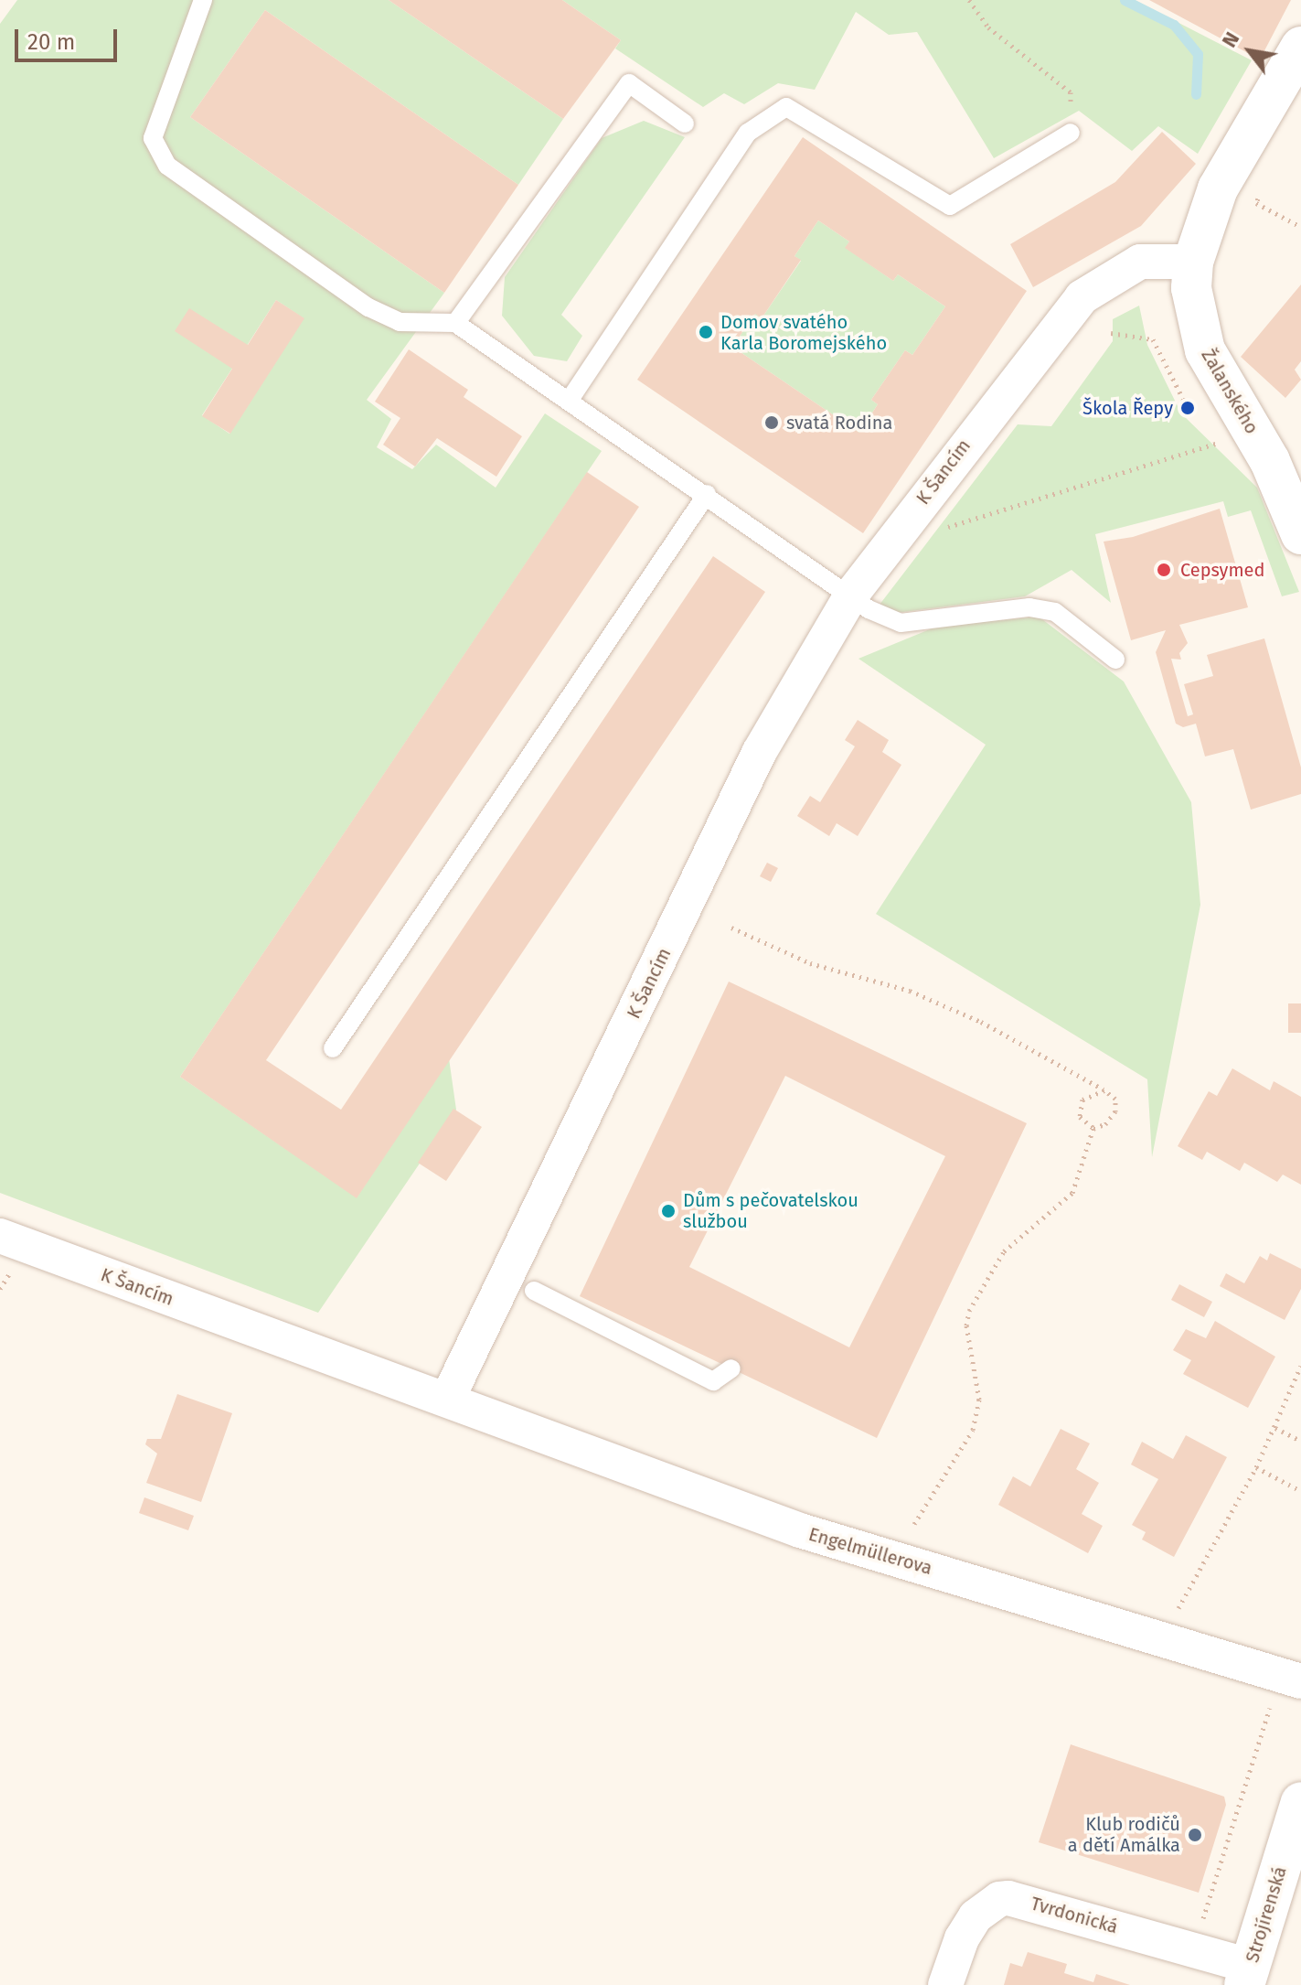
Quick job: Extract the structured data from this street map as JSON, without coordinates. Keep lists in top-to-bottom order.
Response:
{
  "streets": {
    "street": [
      "Žalanského",
      "K Šancím",
      "Engelmüllerova",
      "Strojírenská",
      "Tvrdonická"
    ]
  },
  "crossings": [
    ["Žalanského", "K Šancím"],
    ["K Šancím", "Engelmüllerova"],
    ["Strojírenská", "Tvrdonická"]
  ],
  "places": [
    "Domov svatého Karla Boromejského",
    "Škola Řepy",
    "svatá Rodina",
    "Cepsymed",
    "Dům s pečovatelskou službou",
    "Klub rodičů a dětí Amálka"
  ],
  "scale_bar": "20 m",
  "north": "top left"
}
